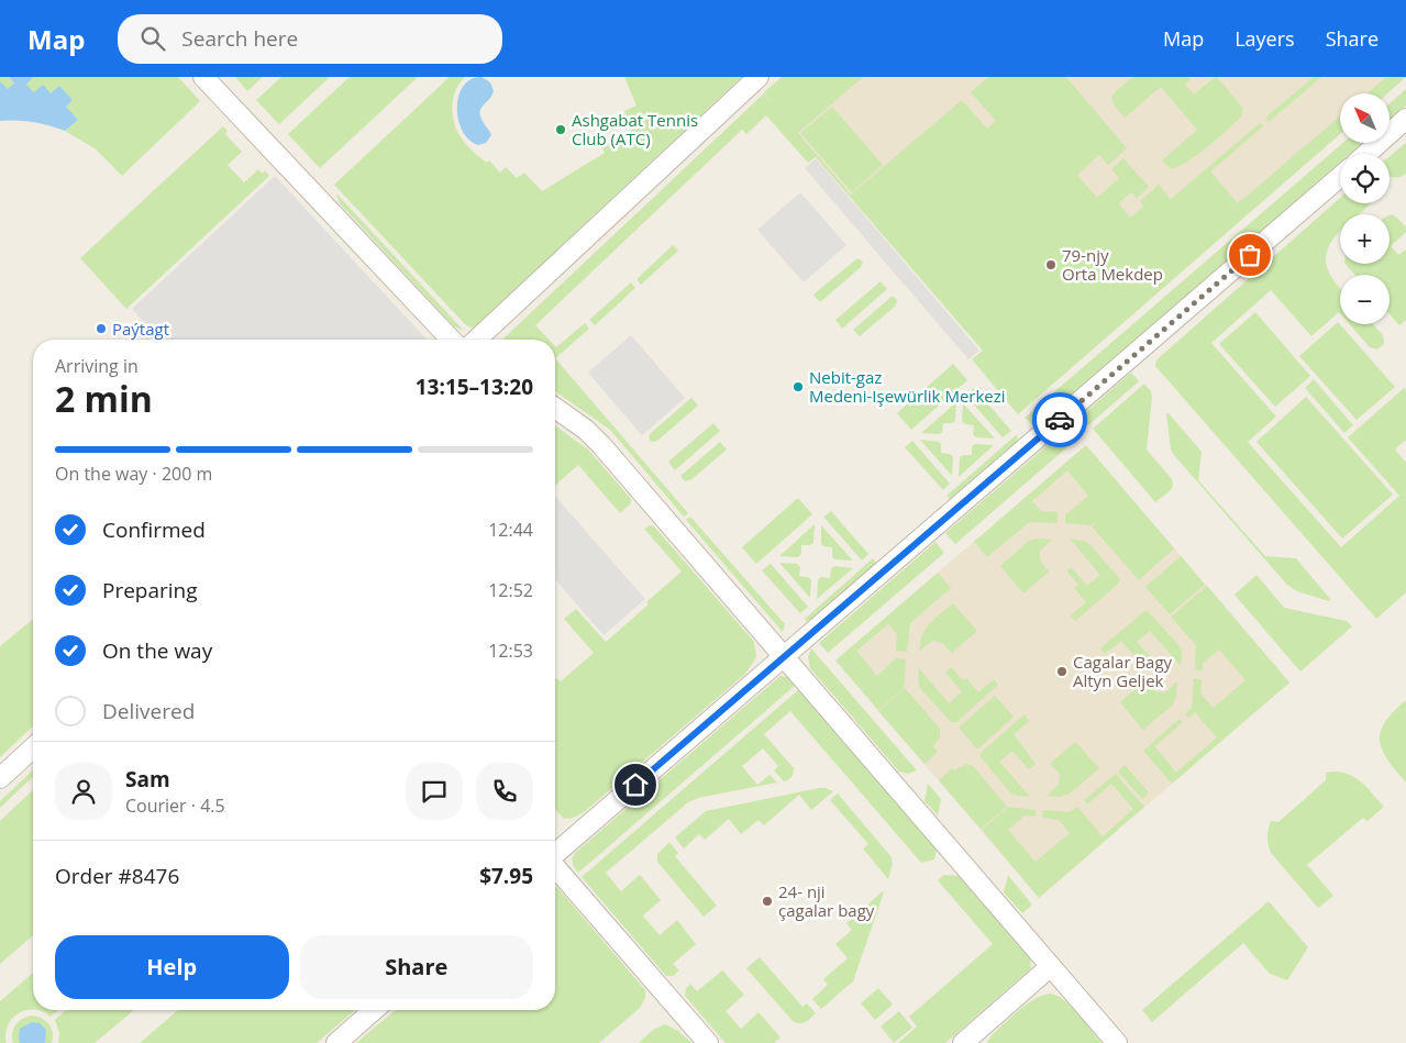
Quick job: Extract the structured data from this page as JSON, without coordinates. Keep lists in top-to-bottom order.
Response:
{
  "places": [
    "Ashgabat Tennis Club (ATC)",
    "79-njy Orta Mekdep",
    "Paýtagt",
    "Nebit-gaz Medeni-Işewürlik Merkezi",
    "Cagalar Bagy Altyn Geljek",
    "24- nji çagalar bagy"
  ],
  "north": "top left",
  "page": {
    "header": "Map",
    "search": "Search here",
    "nav": ["Map", "Layers", "Share"],
    "map_buttons": ["+", "−"],
    "heading": ["2 min", "Arriving in", "13:15–13:20"],
    "panel": [
      "Sam",
      "Courier · 4.5",
      "Order #8476",
      "$7.95"
    ],
    "bar": "On the way · 200 m",
    "list": [
      ["Confirmed", "12:44"],
      ["Preparing", "12:52"],
      ["On the way", "12:53"],
      "Delivered"
    ],
    "buttons": ["Help", "Share"]
  }
}
